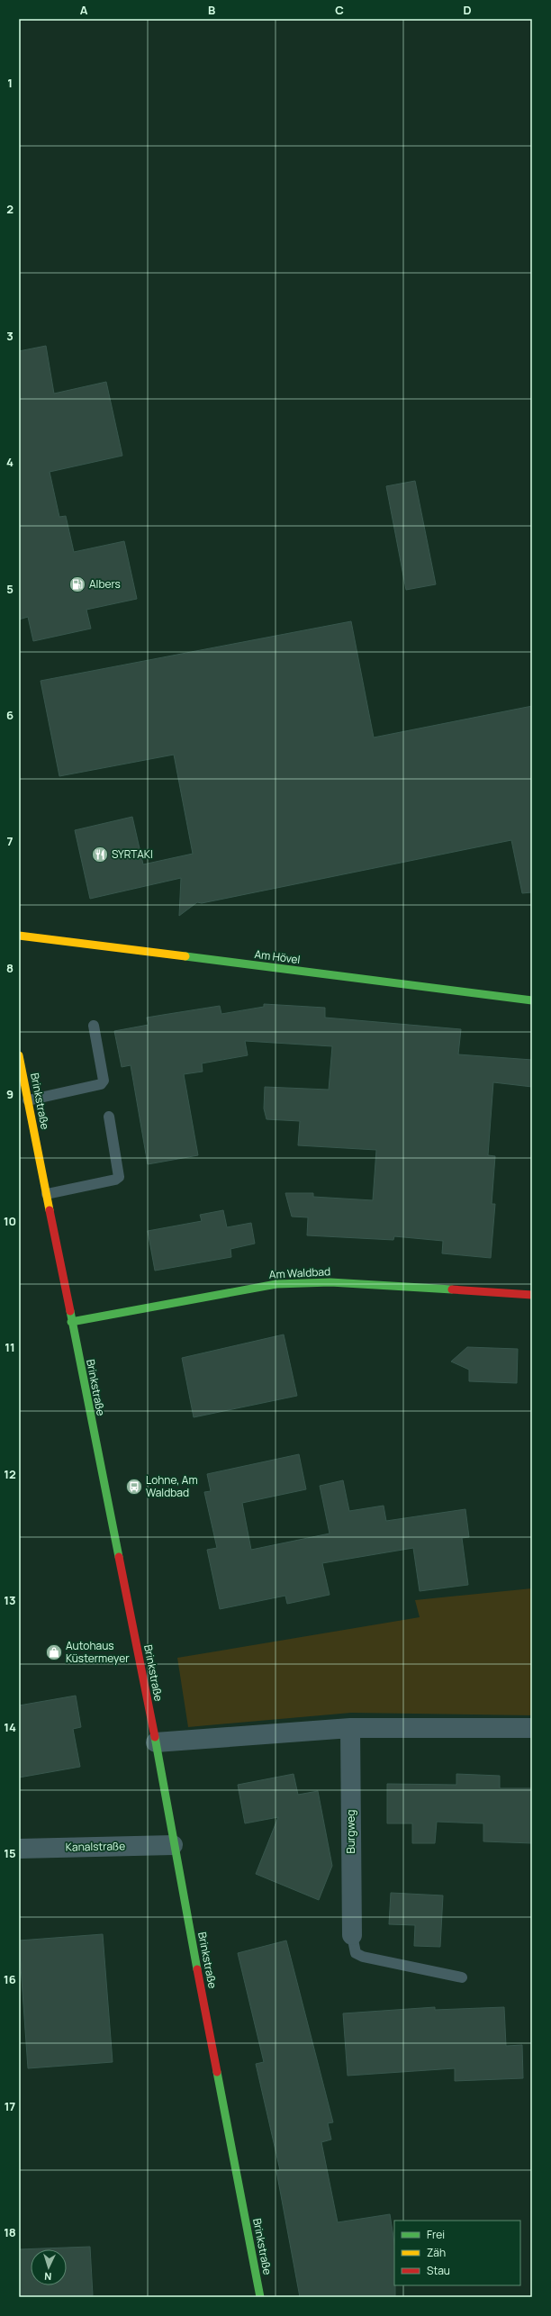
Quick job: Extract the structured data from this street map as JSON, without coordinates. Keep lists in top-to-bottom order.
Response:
{
  "streets": {
    "street": [
      "Am Hövel",
      "Brinkstraße",
      "Am Waldbad",
      "Burgweg",
      "Kanalstraße"
    ]
  },
  "crossings": [
    ["Brinkstraße", "Am Waldbad"],
    ["Brinkstraße", "Kanalstraße"]
  ],
  "places": {
    "fuel station": ["Albers"],
    "restaurant": ["SYRTAKI"],
    "bus stop": ["Lohne, Am Waldbad"],
    "shop": ["Autohaus Küstermeyer"]
  },
  "legend": ["Frei", "Zäh", "Stau"],
  "north": "bottom",
  "grid": {
    "columns": [
      "A",
      "B",
      "C",
      "D"
    ],
    "rows": [
      "1",
      "2",
      "3",
      "4",
      "5",
      "6",
      "7",
      "8",
      "9",
      "10",
      "11",
      "12",
      "13",
      "14",
      "15",
      "16",
      "17",
      "18"
    ]
  }
}
